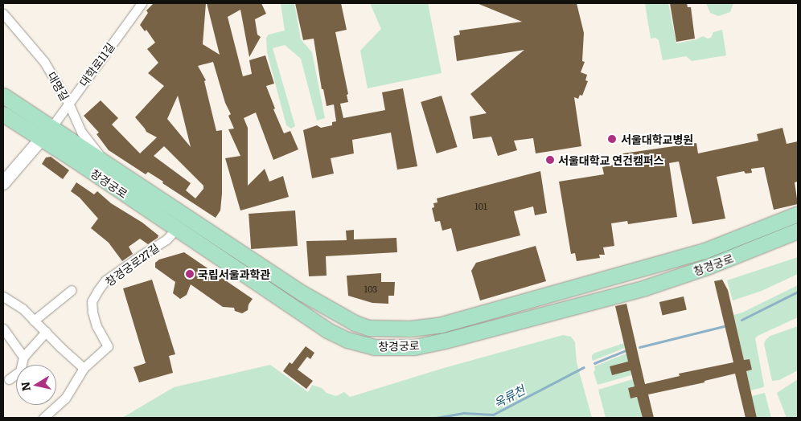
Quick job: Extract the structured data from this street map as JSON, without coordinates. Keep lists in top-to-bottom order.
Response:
{
  "streets": {
    "main road": ["창경궁로"],
    "street": ["대학로11길", "대명길", "창경궁로27길"]
  },
  "crossings": [
    ["대학로11길", "대명길"],
    ["대학로11길", "창경궁로"],
    ["대명길", "창경궁로"],
    ["창경궁로", "창경궁로27길"]
  ],
  "water": ["옥류천"],
  "places": ["서울대학교병원", "서울대학교 연건캠퍼스", "국립서울과학관"],
  "house_numbers": ["101", "103"],
  "north": "left"
}
